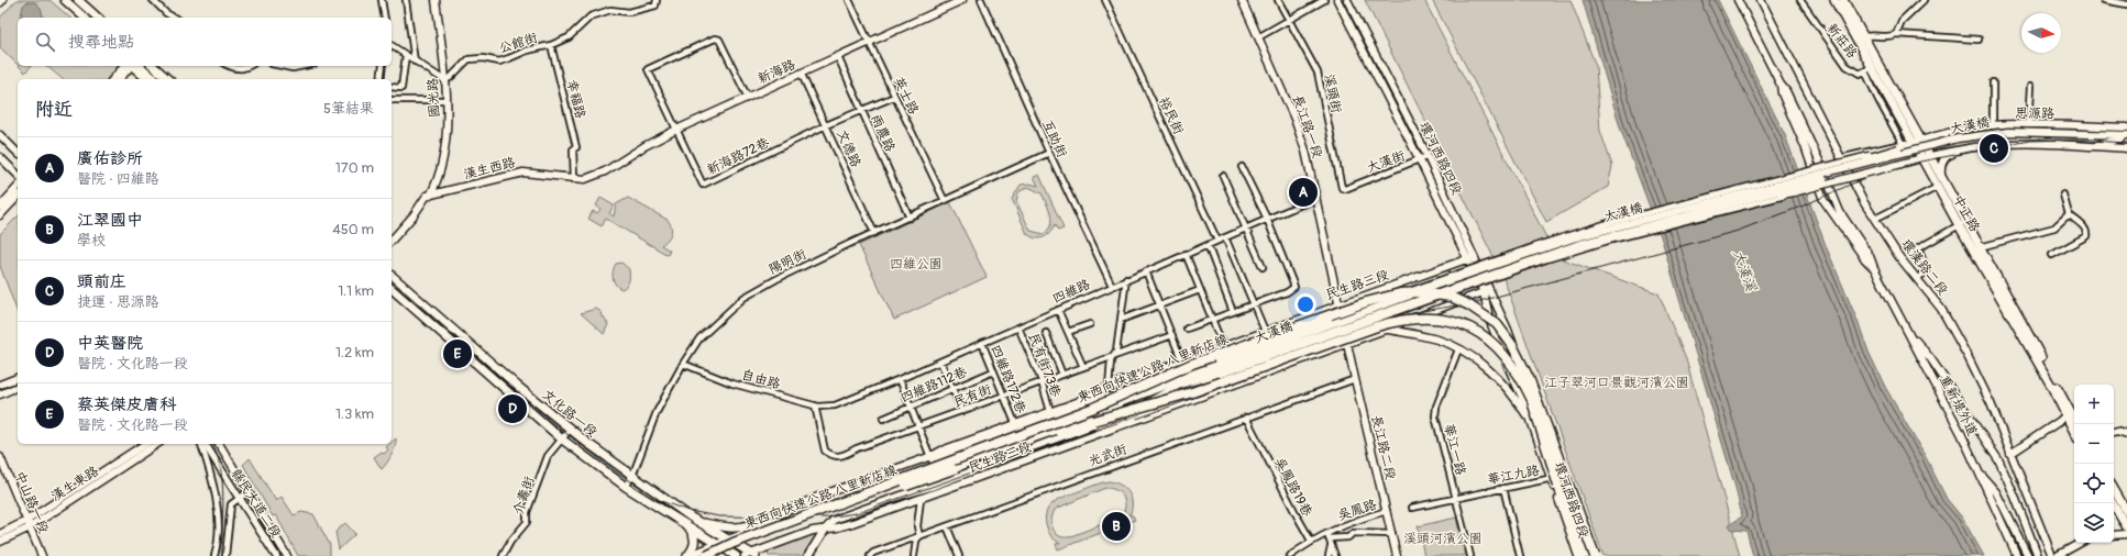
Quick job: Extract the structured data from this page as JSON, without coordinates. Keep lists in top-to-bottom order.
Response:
{
  "streets": {
    "highway": ["東西向快速公路 八里新店線"],
    "main road": ["中正路", "文化路一段"],
    "street": [
      "新莊路",
      "公館街",
      "新海路",
      "溪頭街",
      "英士路",
      "國光路",
      "幸福路",
      "思源路",
      "裕民街",
      "大漢橋",
      "長江路一段",
      "雨農路",
      "互助街",
      "文德路",
      "新海路72巷",
      "環河西路四段",
      "大漢街",
      "漢生西路",
      "陽明街",
      "環漢路二段",
      "民生路三段",
      "四維路",
      "民有街73巷",
      "自由路",
      "四維路172巷",
      "四維路112巷",
      "民有街",
      "重新堤外道",
      "長江路二段",
      "華江一路",
      "光武街",
      "華江九路",
      "漢生東路",
      "吳鳳路19巷",
      "介壽街",
      "中山路一段",
      "縣民大道二段",
      "吳鳳路"
    ]
  },
  "crossings": [
    ["新莊路", "中正路"],
    ["公館街", "國光路"],
    ["公館街", "幸福路"],
    ["新海路", "英士路"],
    ["新海路", "雨農路"],
    ["新海路", "文德路"],
    ["新海路", "新海路72巷"],
    ["新海路", "漢生西路"],
    ["溪頭街", "大漢街"],
    ["英士路", "陽明街"],
    ["國光路", "漢生西路"],
    ["幸福路", "漢生西路"],
    ["思源路", "大漢橋"],
    ["思源路", "中正路"],
    ["裕民街", "四維路"],
    ["大漢橋", "民生路三段"],
    ["長江路一段", "民生路三段"],
    ["長江路一段", "四維路"],
    ["長江路一段", "長江路二段"],
    ["雨農路", "陽明街"],
    ["互助街", "陽明街"],
    ["互助街", "四維路"],
    ["文德路", "新海路72巷"],
    ["文德路", "陽明街"],
    ["環河西路四段", "大漢街"],
    ["環河西路四段", "民生路三段"],
    ["環河西路四段", "東西向快速公路 八里新店線"],
    ["環河西路四段", "華江九路"],
    ["陽明街", "自由路"],
    ["陽明街", "文化路一段"],
    ["民生路三段", "民有街73巷"],
    ["民生路三段", "東西向快速公路 八里新店線"],
    ["民生路三段", "四維路172巷"],
    ["民生路三段", "文化路一段"],
    ["民生路三段", "長江路二段"],
    ["四維路", "民有街73巷"],
    ["四維路", "自由路"],
    ["四維路", "四維路172巷"],
    ["民有街73巷", "民有街"],
    ["自由路", "民有街"],
    ["四維路172巷", "四維路112巷"],
    ["四維路172巷", "民有街"],
    ["文化路一段", "介壽街"],
    ["長江路二段", "光武街"],
    ["長江路二段", "吳鳳路"],
    ["華江一路", "華江九路"],
    ["光武街", "吳鳳路19巷"],
    ["漢生東路", "中山路一段"],
    ["吳鳳路19巷", "吳鳳路"]
  ],
  "water": ["大漢溪"],
  "parks": ["四維公園", "江子翠河口景觀河濱公園", "溪頭河濱公園"],
  "north": "right",
  "page": {
    "search": "搜尋地點",
    "heading": ["附近", "5筆結果"],
    "pins": [
      "C",
      "A",
      "E",
      "D",
      "B"
    ],
    "list": [
      {
        "mark": "A",
        "name": "廣佑診所",
        "note": "醫院 · 四維路",
        "value": "170 m"
      },
      {
        "mark": "B",
        "name": "江翠國中",
        "note": "學校",
        "value": "450 m"
      },
      {
        "mark": "C",
        "name": "頭前庄",
        "note": "捷運 · 思源路",
        "value": "1.1 km"
      },
      {
        "mark": "D",
        "name": "中英醫院",
        "note": "醫院 · 文化路一段",
        "value": "1.2 km"
      },
      {
        "mark": "E",
        "name": "蔡英傑皮膚科",
        "note": "醫院 · 文化路一段",
        "value": "1.3 km"
      }
    ],
    "map_buttons": ["+", "−"]
  }
}
